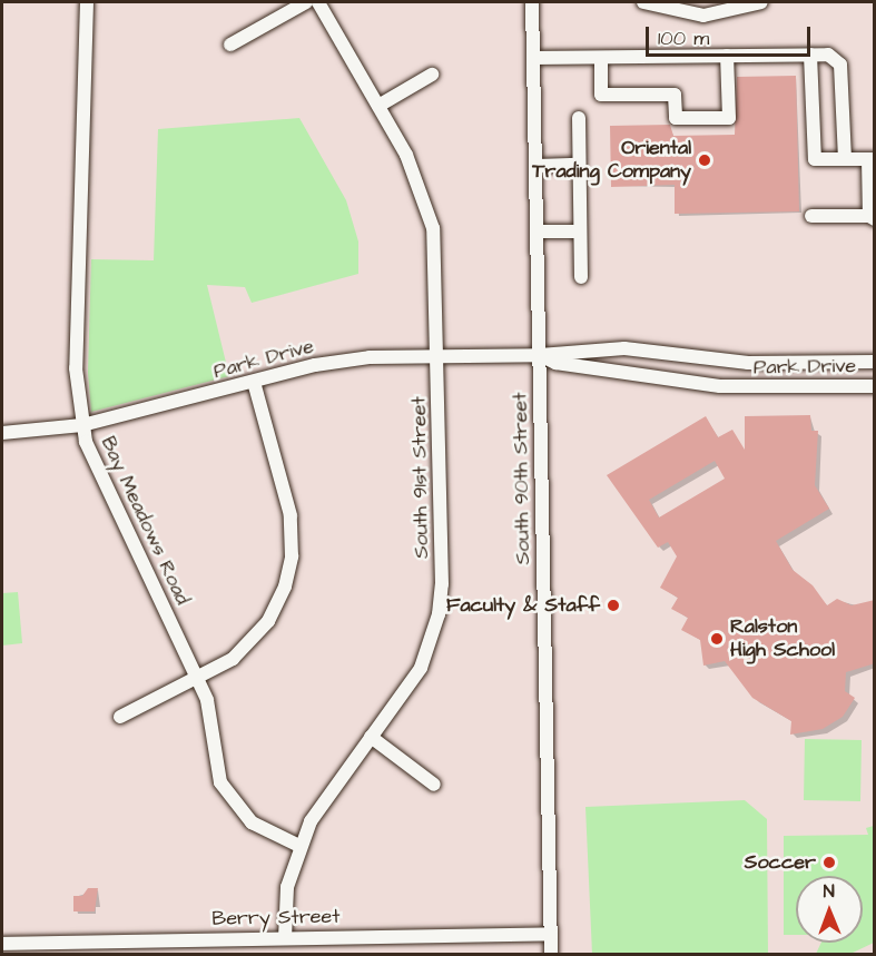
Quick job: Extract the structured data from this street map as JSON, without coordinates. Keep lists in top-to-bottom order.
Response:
{
  "streets": {
    "street": [
      "Park Drive",
      "South 91st Street",
      "South 90th Street",
      "Bay Meadows Road",
      "Berry Street"
    ]
  },
  "crossings": [
    ["Park Drive", "South 91st Street"],
    ["Park Drive", "South 90th Street"],
    ["Park Drive", "Bay Meadows Road"],
    ["South 91st Street", "Bay Meadows Road"],
    ["South 91st Street", "Berry Street"],
    ["South 90th Street", "Berry Street"]
  ],
  "places": [
    "Oriental Trading Company",
    "Faculty & Staff",
    "Ralston High School",
    "Soccer"
  ],
  "scale_bar": "100 m",
  "north": "top"
}
